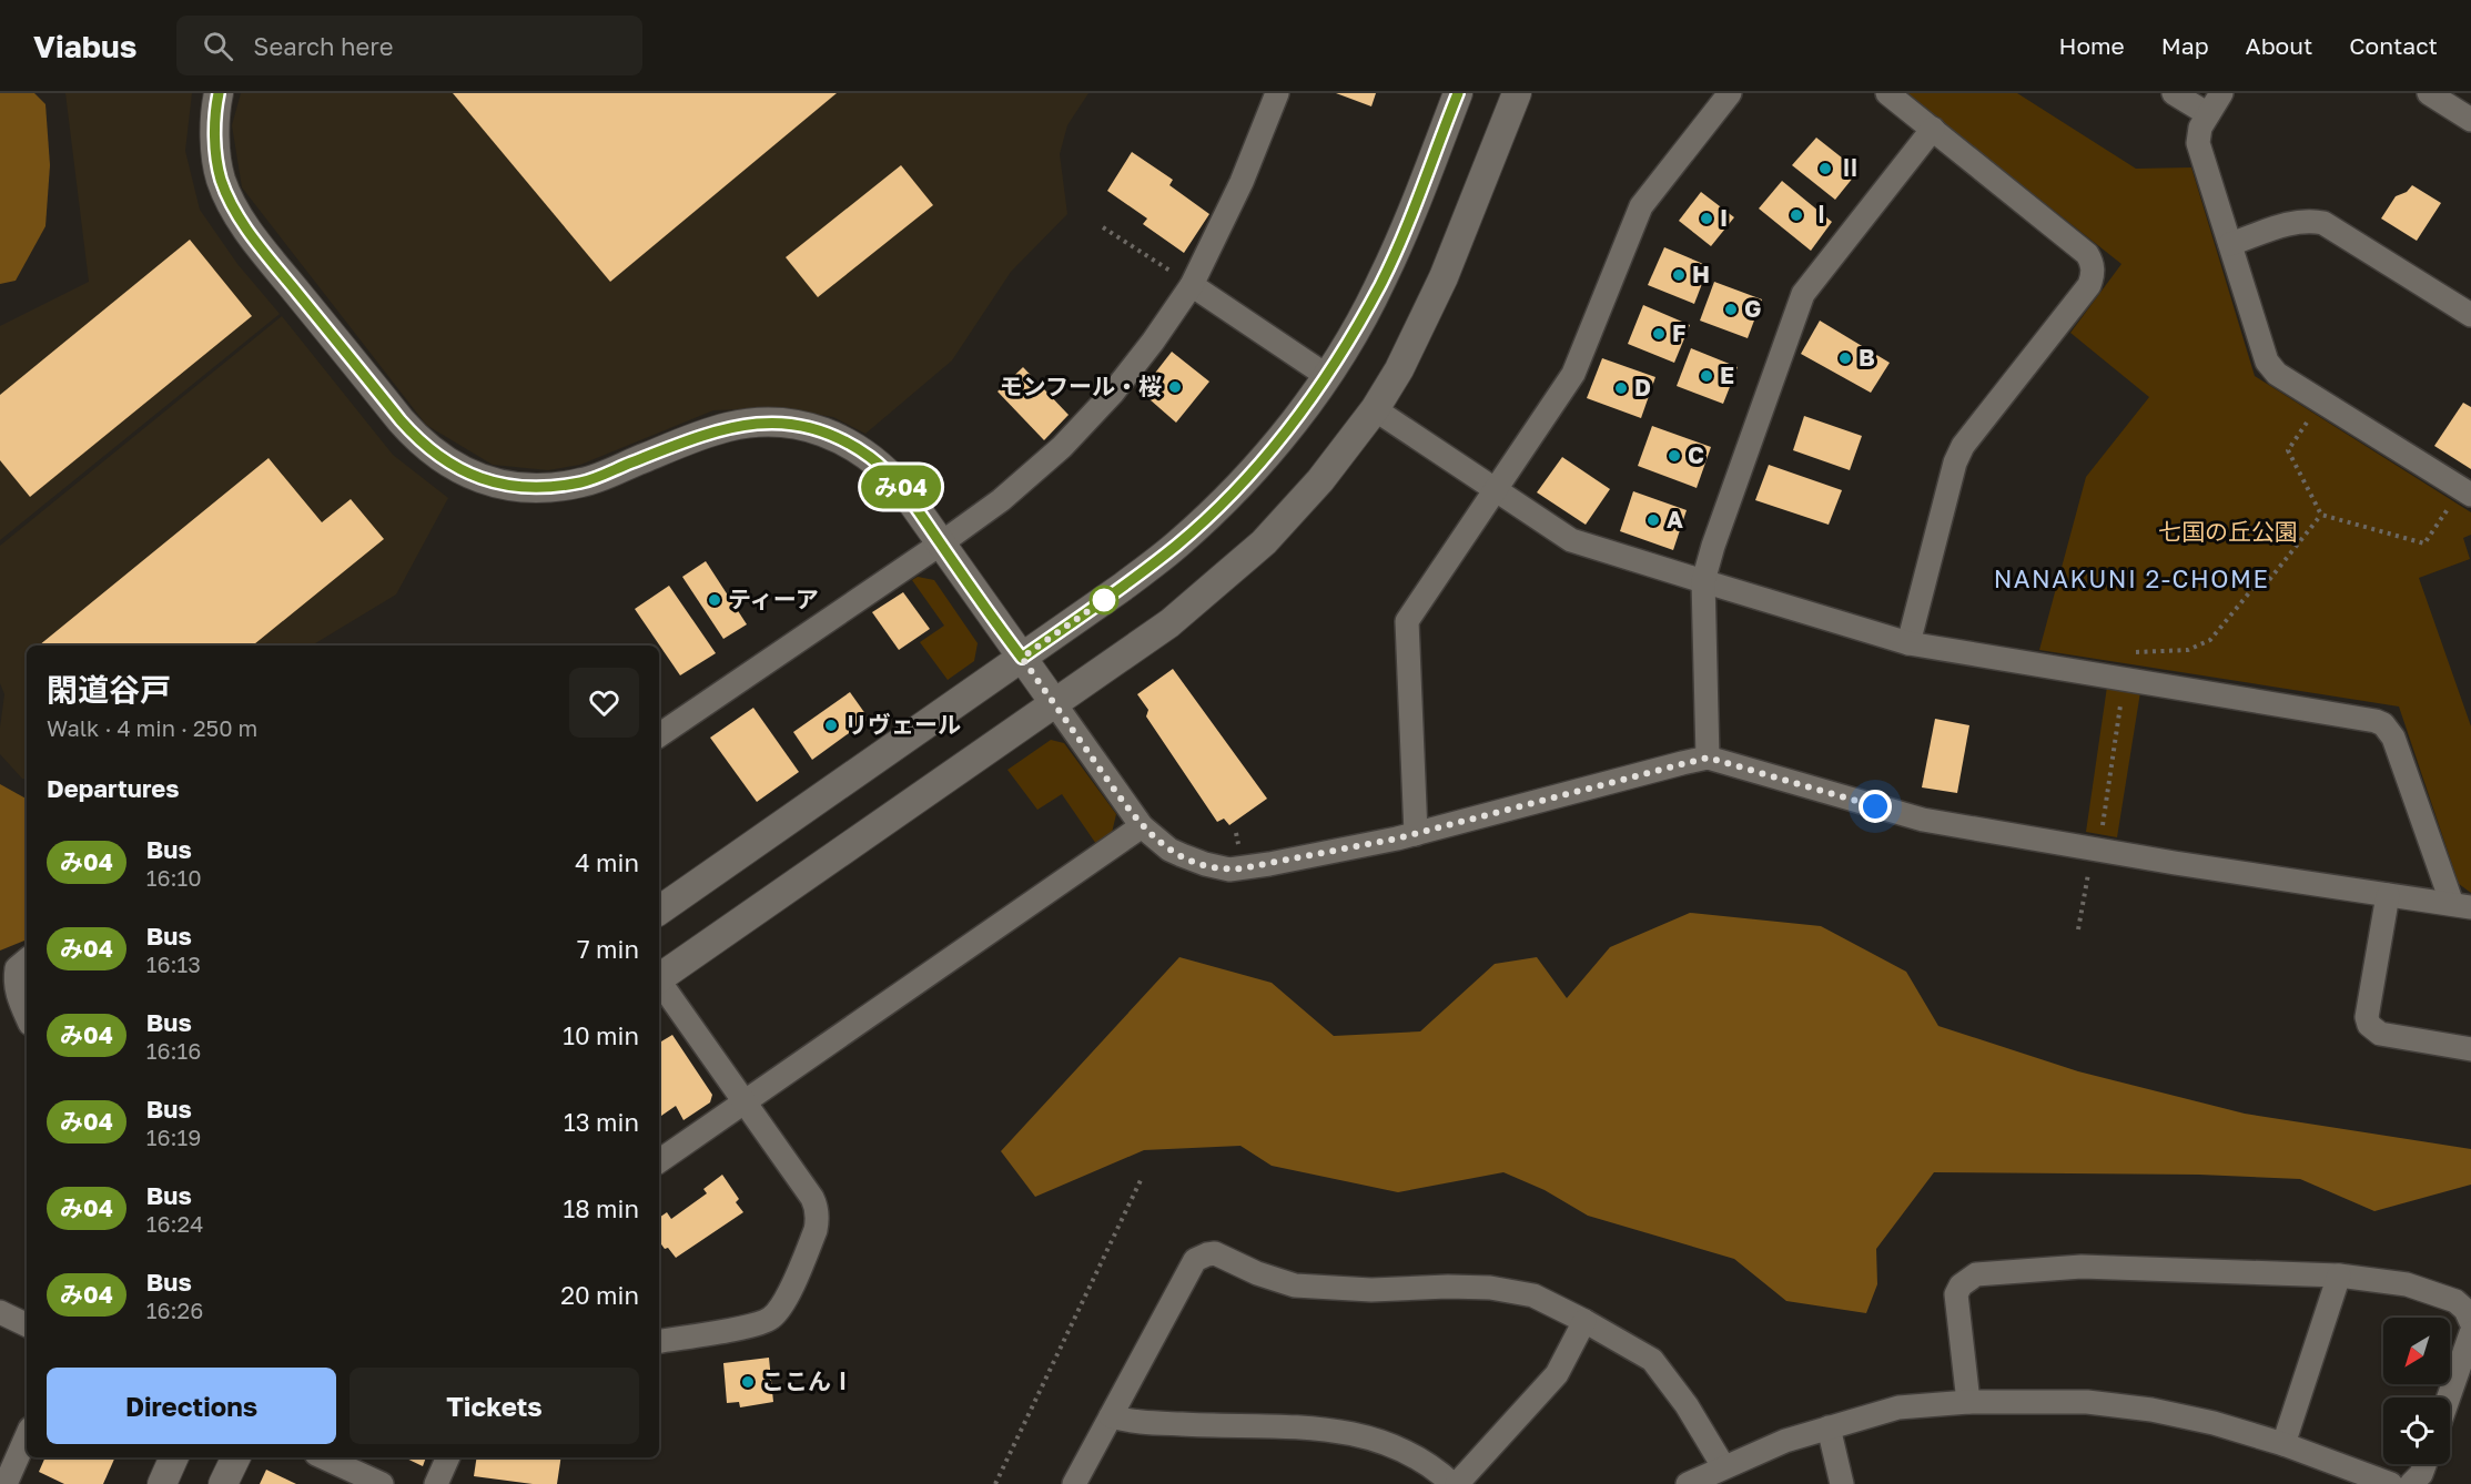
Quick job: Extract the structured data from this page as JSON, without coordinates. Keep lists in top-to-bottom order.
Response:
{
  "districts": ["NANAKUNI 2-CHOME"],
  "parks": ["七国の丘公園"],
  "places": [
    "Ⅱ",
    "Ⅰ",
    "I",
    "H",
    "G",
    "F",
    "B",
    "E",
    "モンフール・桜",
    "D",
    "C",
    "A",
    "ティーア",
    "リヴェール",
    "ここんⅠ"
  ],
  "lines": ["bus line み04"],
  "north": "bottom left",
  "page": {
    "header": "Viabus",
    "search": "Search here",
    "nav": [
      "Home",
      "Map",
      "About",
      "Contact"
    ],
    "on_map": "み04",
    "heading": [
      ["閑道谷戸", "Walk · 4 min · 250 m"],
      "Departures"
    ],
    "list": [
      {
        "mark": "み04",
        "name": "Bus",
        "note": "16:10",
        "value": "4 min"
      },
      {
        "mark": "み04",
        "name": "Bus",
        "note": "16:13",
        "value": "7 min"
      },
      {
        "mark": "み04",
        "name": "Bus",
        "note": "16:16",
        "value": "10 min"
      },
      {
        "mark": "み04",
        "name": "Bus",
        "note": "16:19",
        "value": "13 min"
      },
      {
        "mark": "み04",
        "name": "Bus",
        "note": "16:24",
        "value": "18 min"
      },
      {
        "mark": "み04",
        "name": "Bus",
        "note": "16:26",
        "value": "20 min"
      }
    ],
    "buttons": ["Directions", "Tickets"]
  }
}
